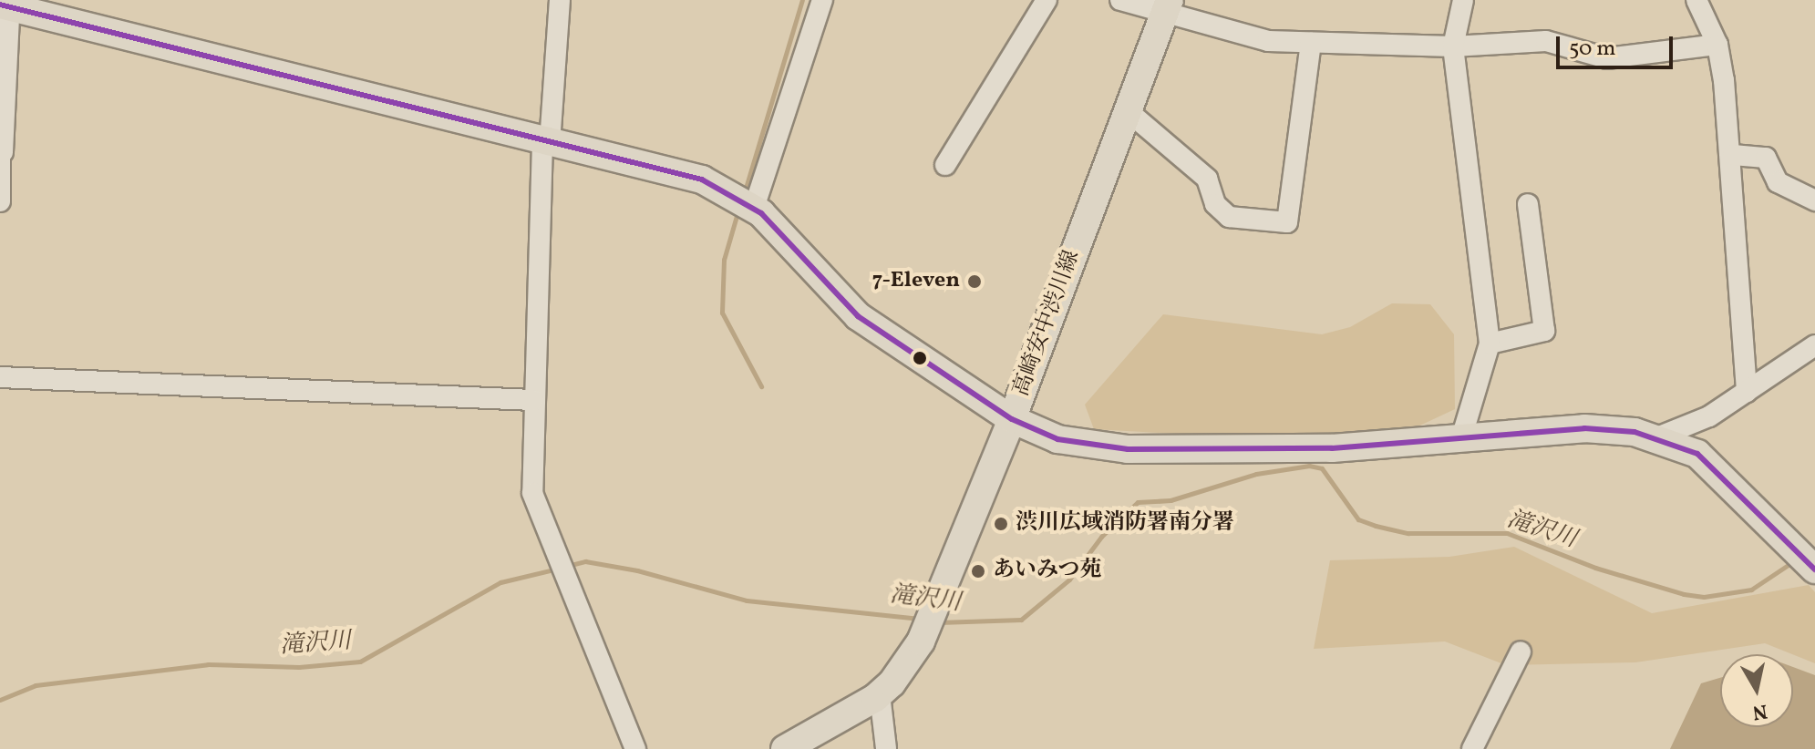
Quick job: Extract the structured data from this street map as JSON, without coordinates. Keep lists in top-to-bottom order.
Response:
{
  "streets": {
    "main road": ["高崎安中渋川線"]
  },
  "water": ["滝沢川"],
  "places": ["7-Eleven", "渋川広域消防署南分署", "あいみつ苑"],
  "scale_bar": "50 m",
  "north": "bottom"
}
